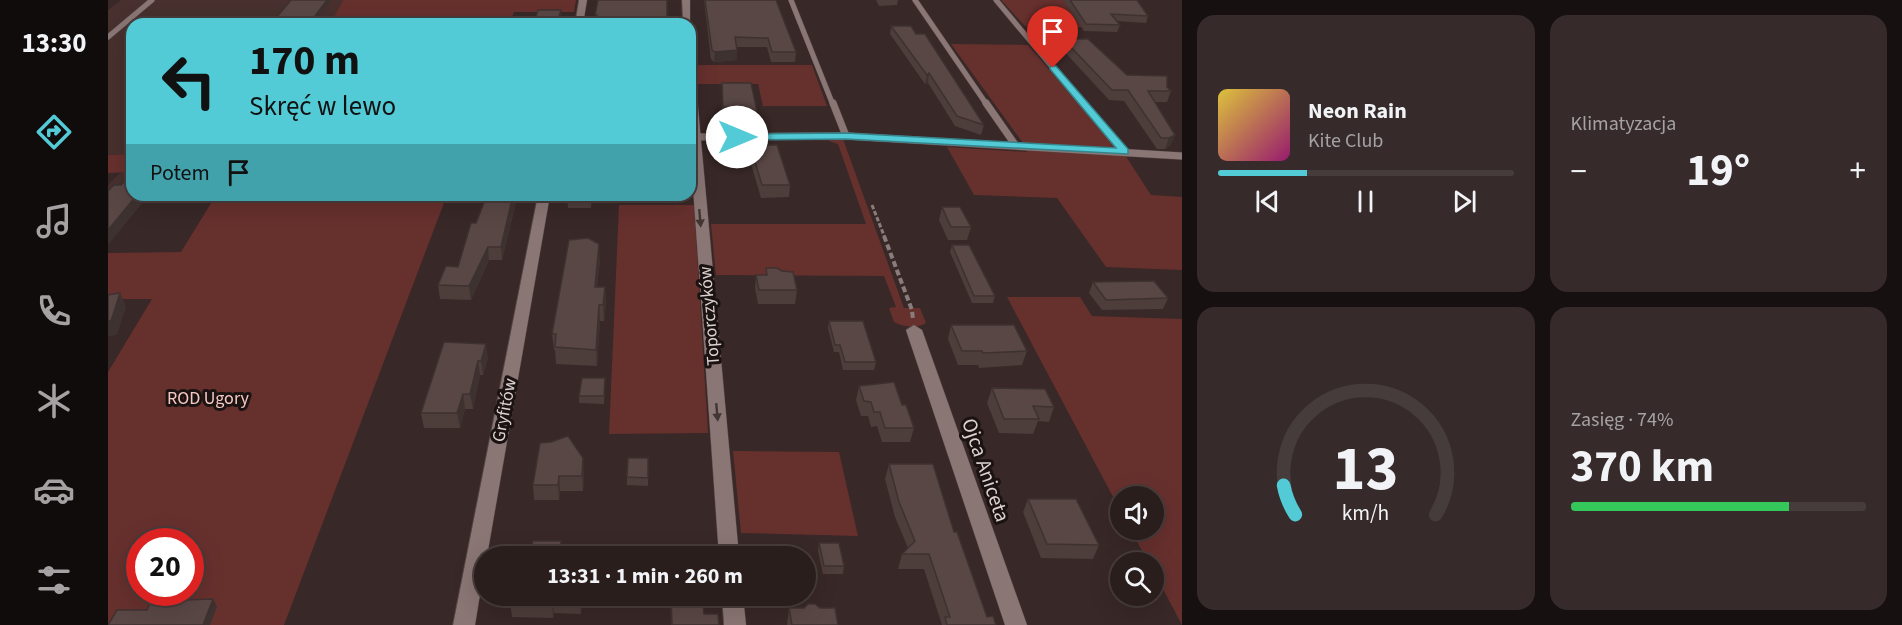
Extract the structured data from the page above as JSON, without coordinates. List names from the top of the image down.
{
  "streets": {
    "street": ["Toporczyków", "Gryfitów", "Ojca Aniceta"]
  },
  "one_way": ["Toporczyków"],
  "parks": ["ROD Ugory"],
  "page": {
    "tabs": "13:30",
    "tile": [
      "Klimatyzacja",
      ["Zasięg · 74%", "370 km"]
    ],
    "turn": ["170 m", "Skręć w lewo"],
    "song": ["Neon Rain", "Kite Club"],
    "then": "Potem",
    "heat": ["−", "19°", "+"],
    "limit": "20",
    "trip": "13:31 · 1 min · 260 m",
    "gauge": ["13", "km/h"]
  }
}
